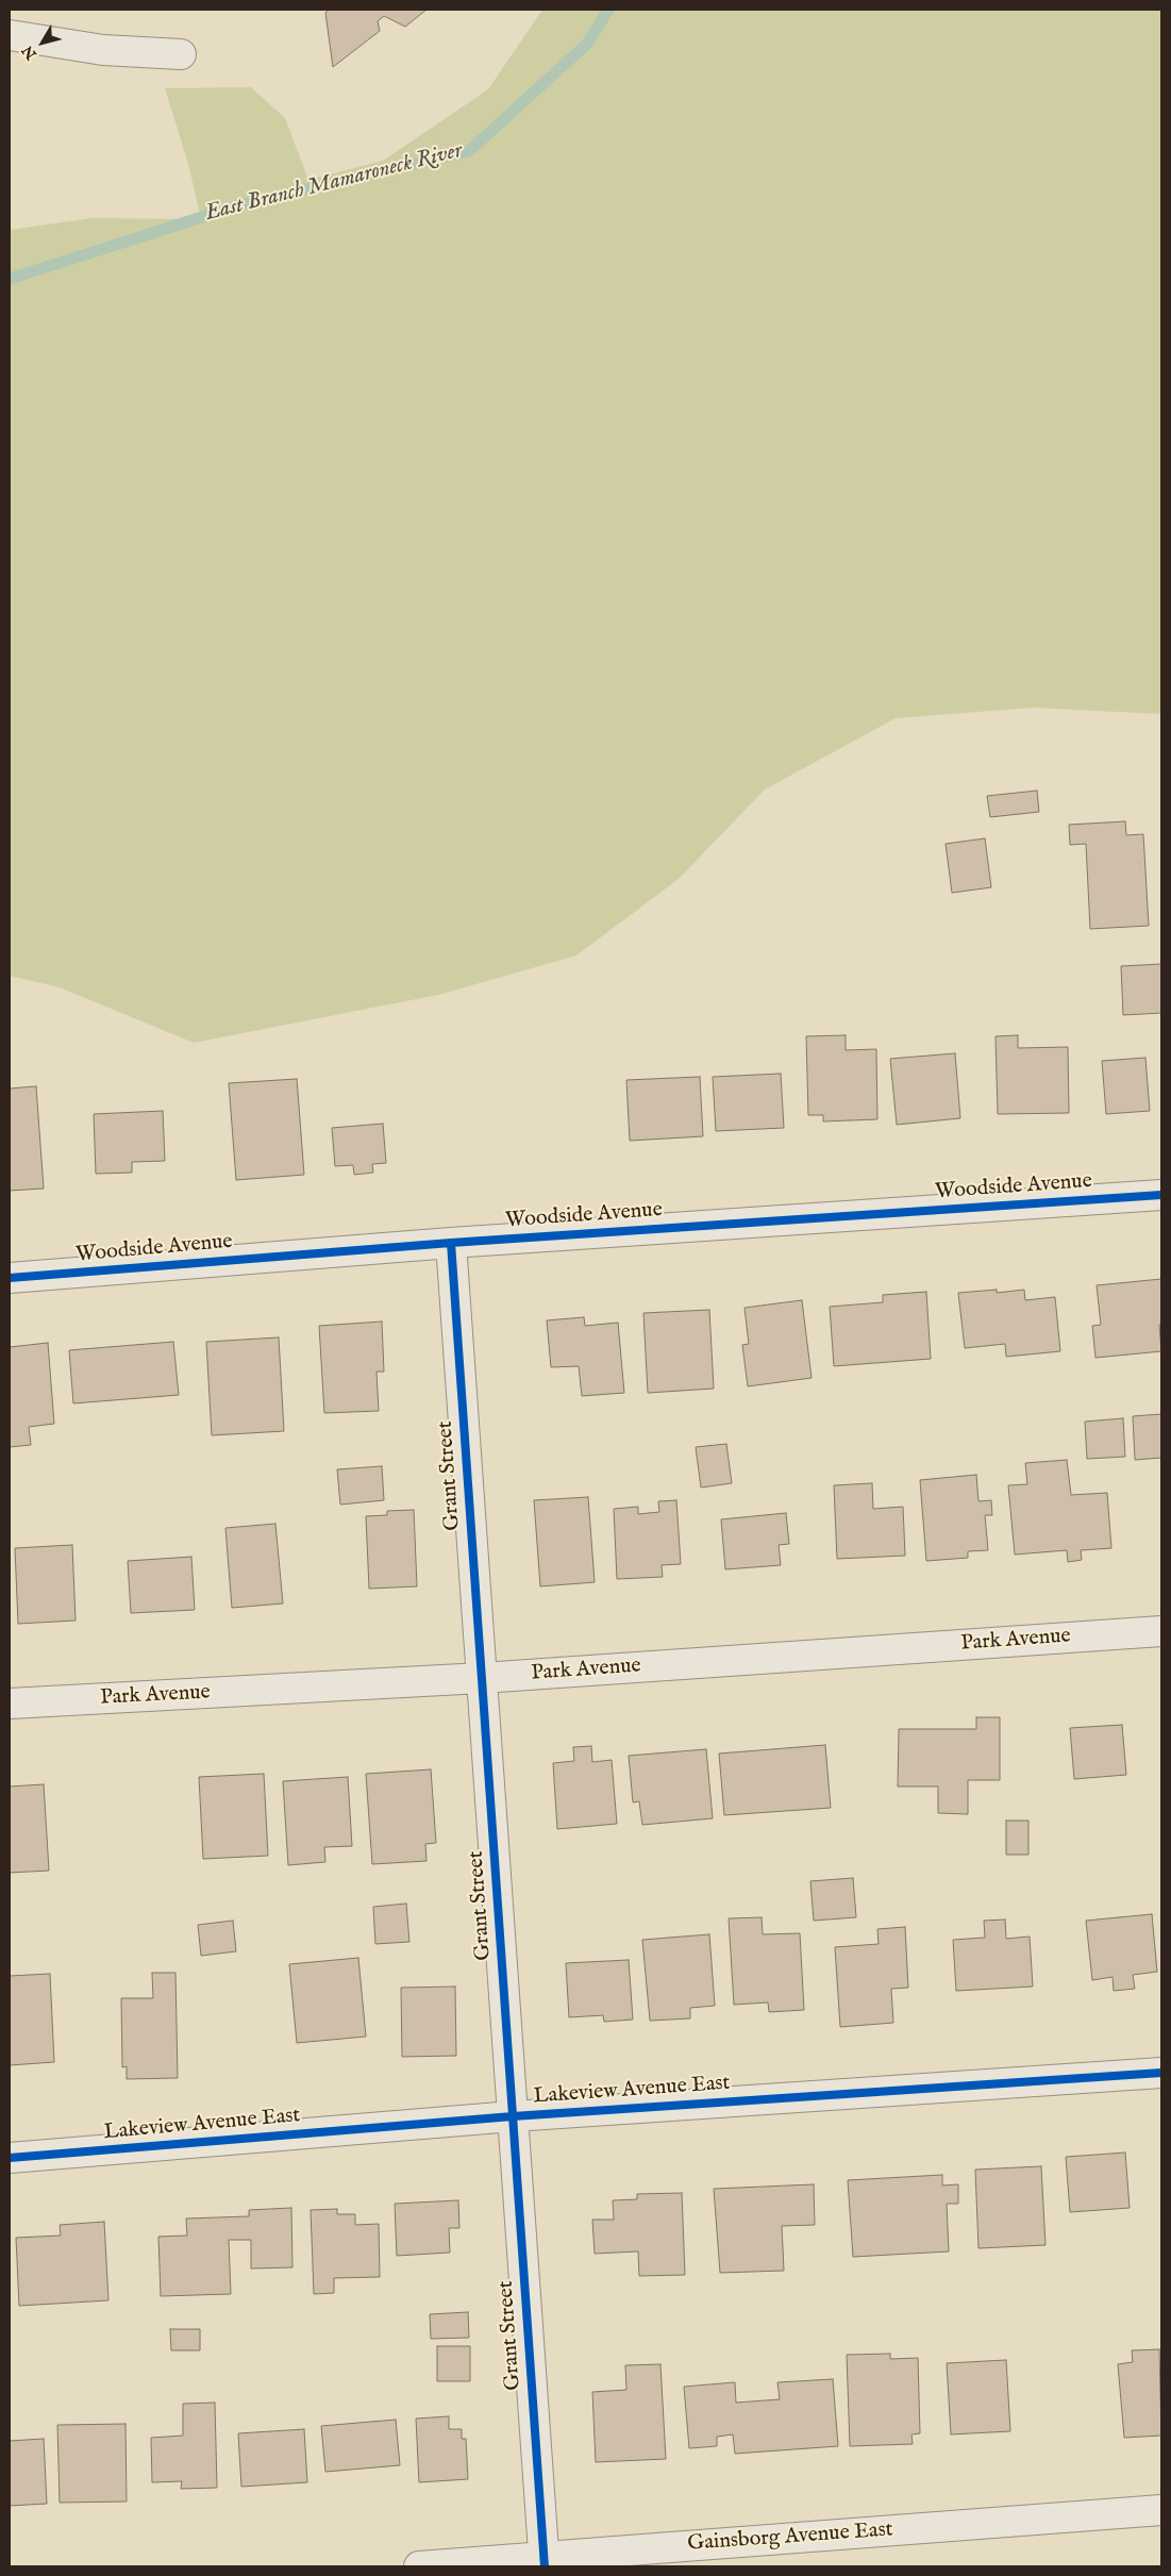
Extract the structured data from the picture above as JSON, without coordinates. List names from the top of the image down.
{
  "streets": {
    "street": [
      "Woodside Avenue",
      "Grant Street",
      "Park Avenue",
      "Lakeview Avenue East",
      "Gainsborg Avenue East"
    ]
  },
  "crossings": [
    ["Woodside Avenue", "Grant Street"],
    ["Grant Street", "Park Avenue"],
    ["Grant Street", "Lakeview Avenue East"],
    ["Grant Street", "Gainsborg Avenue East"]
  ],
  "water": ["East Branch Mamaroneck River"],
  "north": "bottom left"
}
